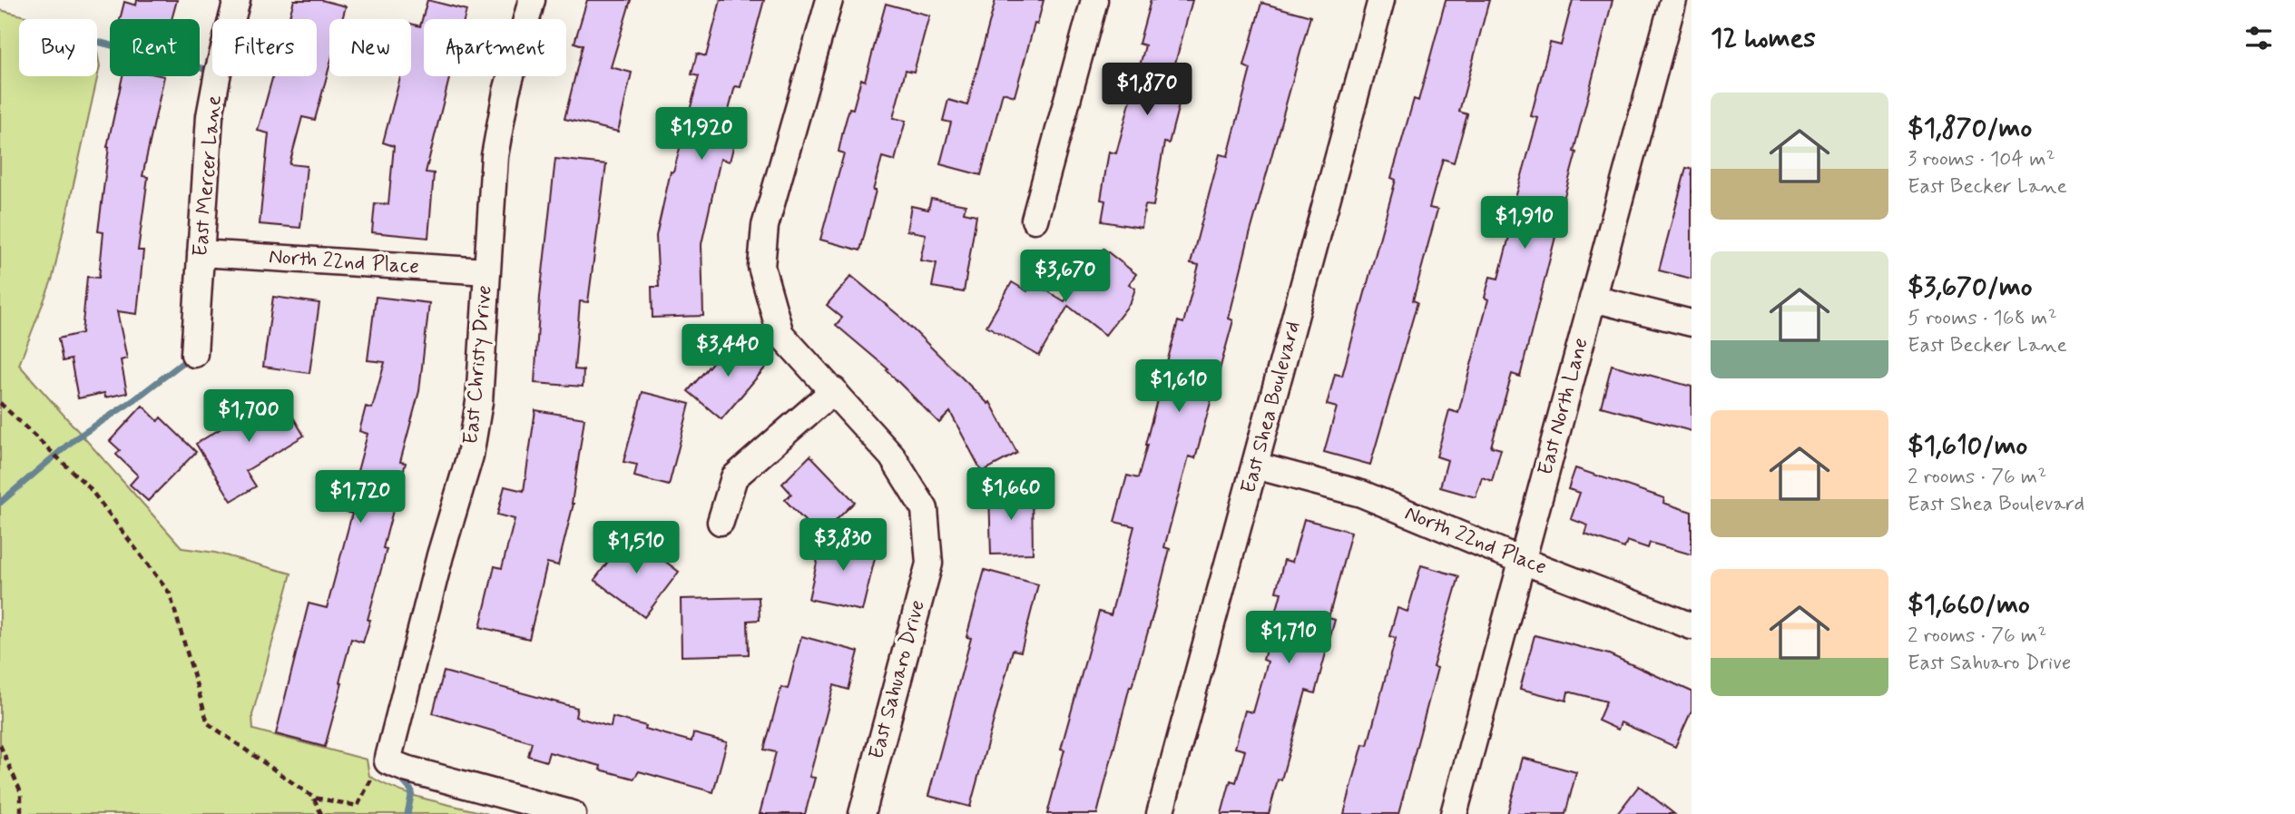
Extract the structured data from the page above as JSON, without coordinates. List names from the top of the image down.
{
  "streets": {
    "street": [
      "East Mercer Lane",
      "North 22nd Place",
      "East Christy Drive",
      "East North Lane",
      "East Shea Boulevard",
      "East Sahuaro Drive"
    ]
  },
  "crossings": [
    ["East Mercer Lane", "North 22nd Place"],
    ["North 22nd Place", "East Christy Drive"],
    ["North 22nd Place", "East North Lane"],
    ["North 22nd Place", "East Shea Boulevard"]
  ],
  "page": {
    "heading": "12 homes",
    "chip": [
      "Buy",
      "Rent",
      "Filters",
      "New",
      "Apartment"
    ],
    "price": [
      "$1,870",
      "$1,920",
      "$1,910",
      "$3,670",
      "$3,440",
      "$1,610",
      "$1,700",
      "$1,660",
      "$1,720",
      "$3,830",
      "$1,510",
      "$1,710"
    ],
    "list": [
      {
        "name": "$1,870/mo",
        "note": "3 rooms · 104 m² · East Becker Lane"
      },
      {
        "name": "$3,670/mo",
        "note": "5 rooms · 168 m² · East Becker Lane"
      },
      {
        "name": "$1,610/mo",
        "note": "2 rooms · 76 m² · East Shea Boulevard"
      },
      {
        "name": "$1,660/mo",
        "note": "2 rooms · 76 m² · East Sahuaro Drive"
      }
    ]
  }
}
